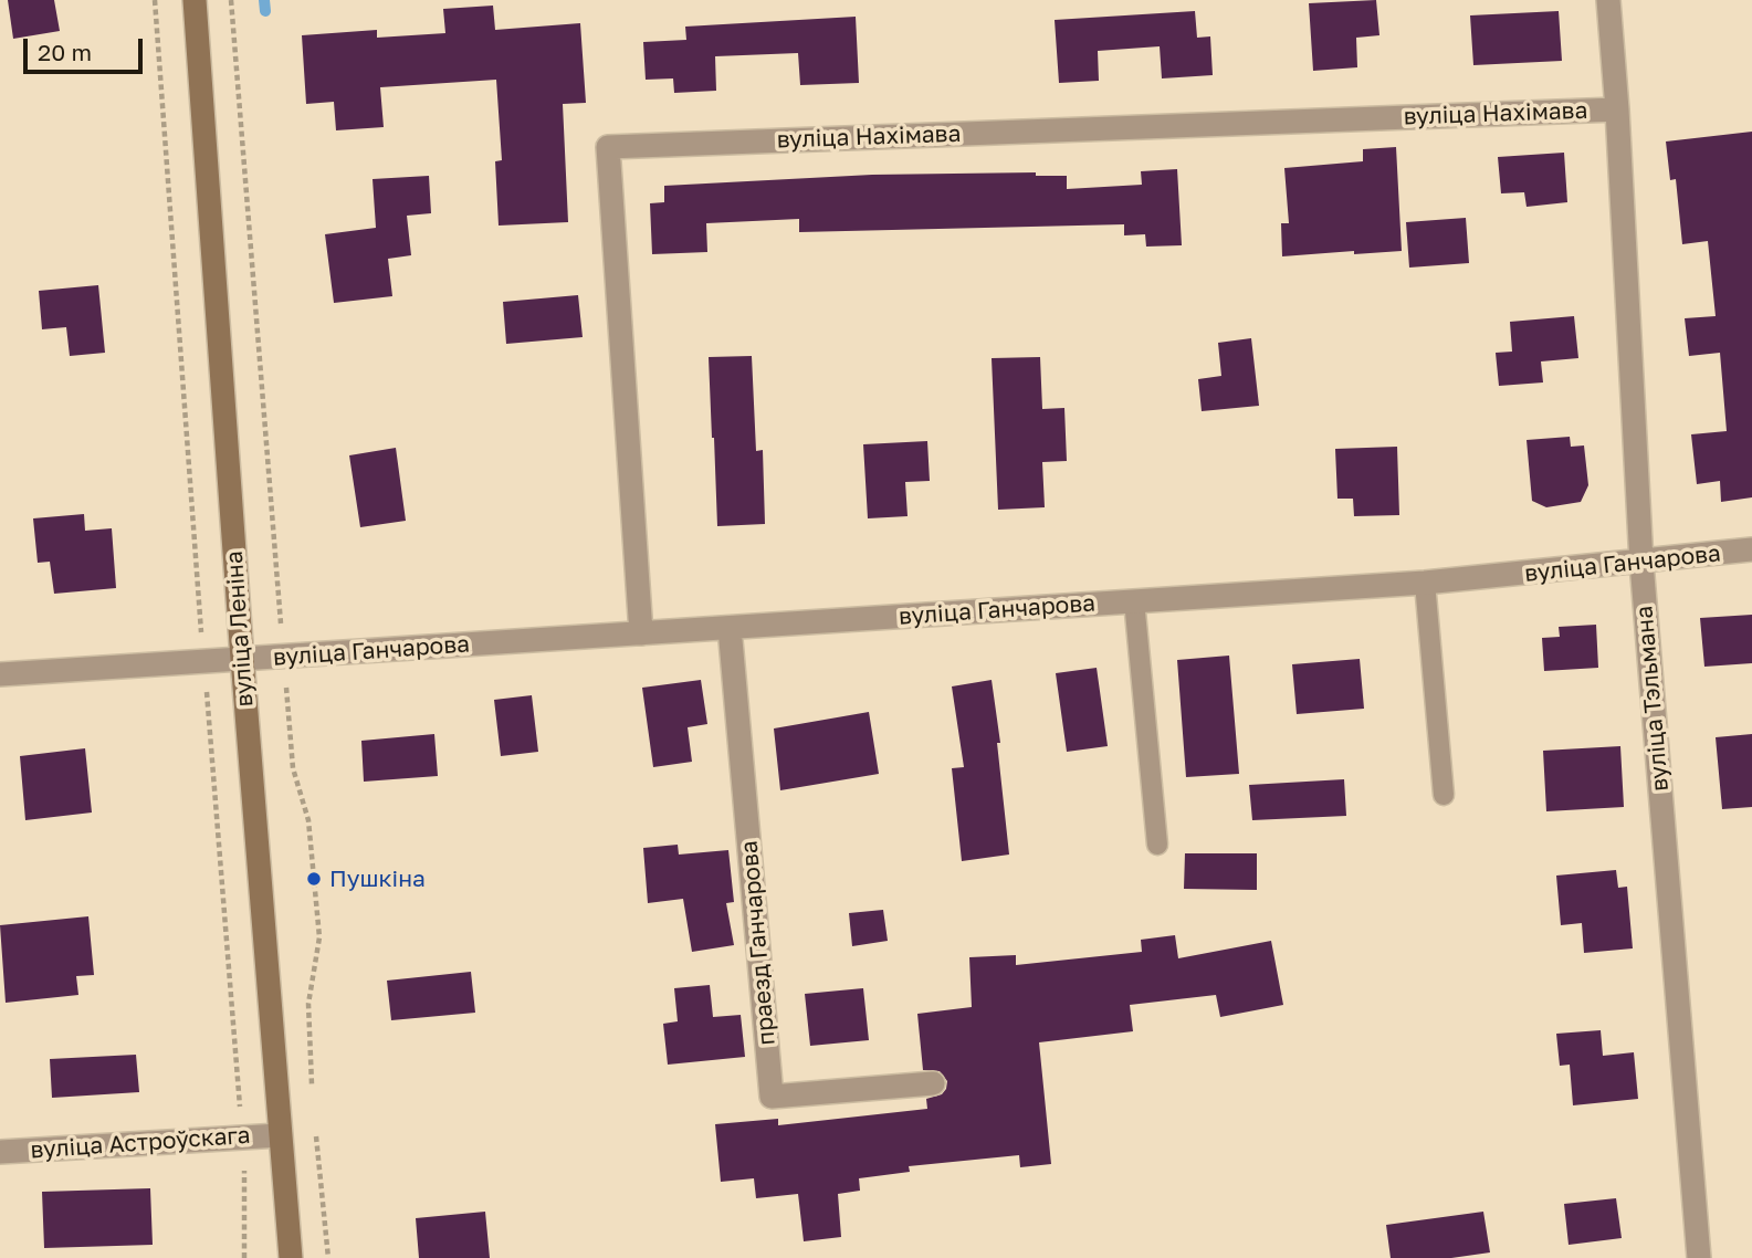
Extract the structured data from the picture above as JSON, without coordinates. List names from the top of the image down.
{
  "streets": {
    "main road": ["вуліца Леніна"],
    "street": [
      "вуліца Нахімава",
      "вуліца Ганчарова",
      "вуліца Тэльмана",
      "праезд Ганчарова",
      "вуліца Астроўскага"
    ]
  },
  "crossings": [
    ["вуліца Нахімава", "вуліца Ганчарова"],
    ["вуліца Нахімава", "вуліца Тэльмана"],
    ["вуліца Ганчарова", "вуліца Леніна"],
    ["вуліца Ганчарова", "вуліца Тэльмана"],
    ["вуліца Ганчарова", "праезд Ганчарова"],
    ["вуліца Леніна", "вуліца Астроўскага"]
  ],
  "places": ["Пушкіна"],
  "scale_bar": "20 m"
}
